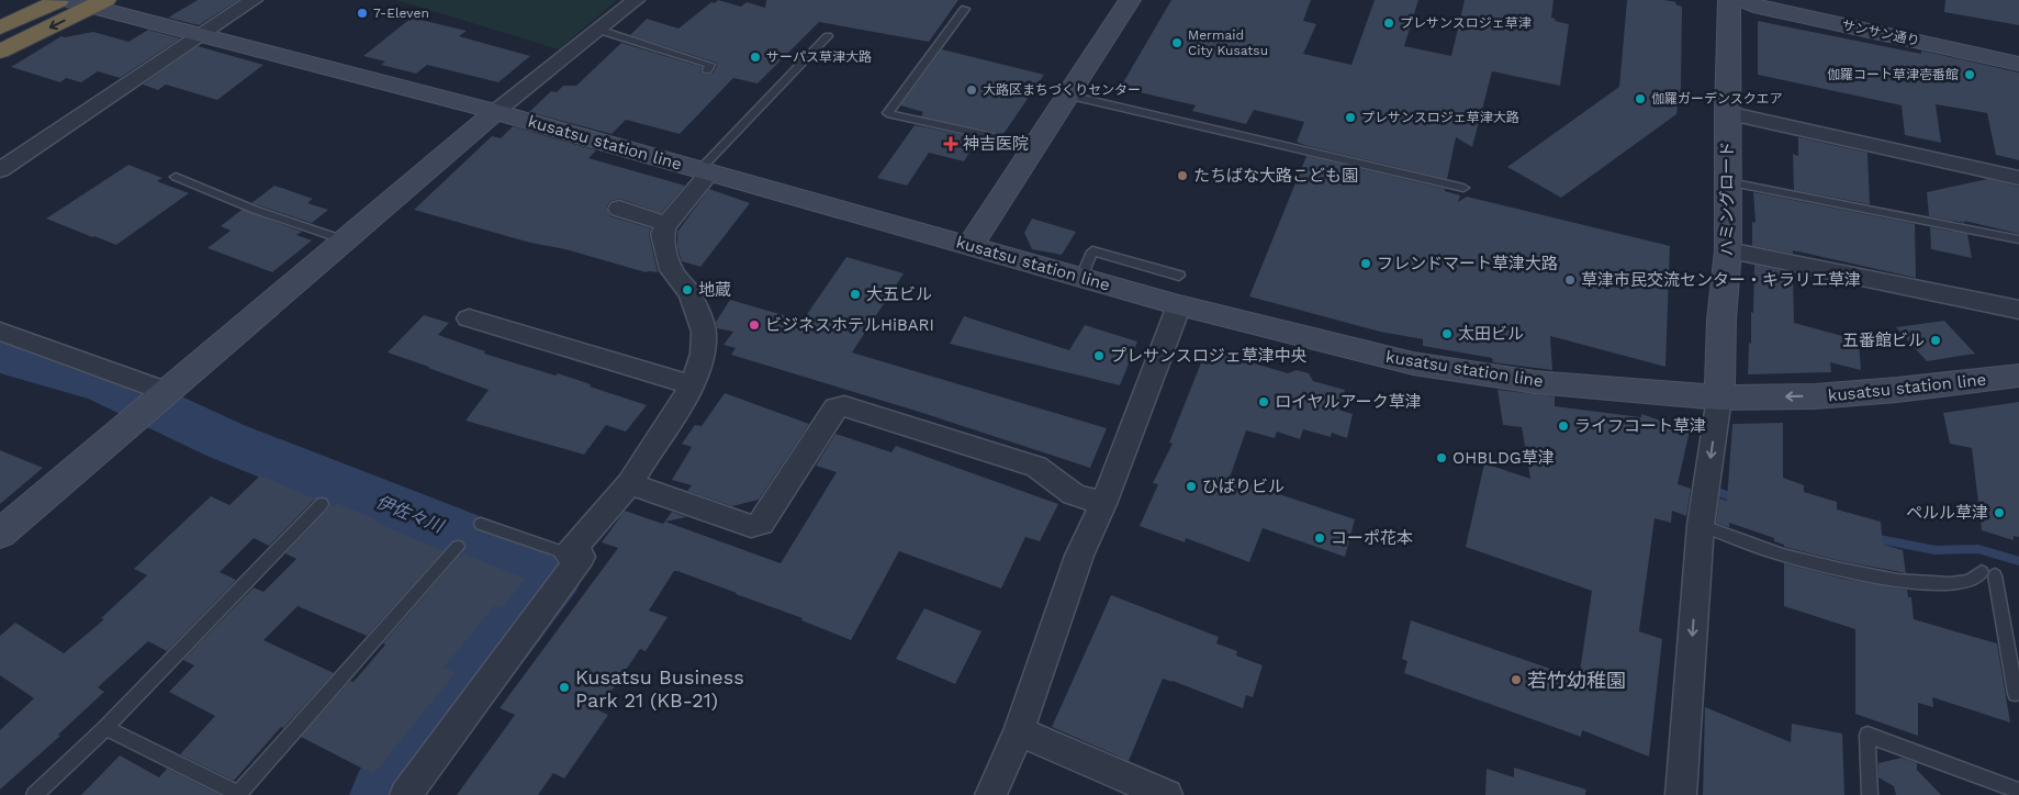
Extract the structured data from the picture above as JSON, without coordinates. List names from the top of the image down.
{
  "streets": {
    "street": ["サンサン通り", "kusatsu station line", "ハミングロード"]
  },
  "crossings": [
    ["kusatsu station line", "ハミングロード"]
  ],
  "water": ["伊佐々川"],
  "places": {
    "other": [
      "7-Eleven",
      "プレサンスロジェ草津",
      "Mermaid City Kusatsu",
      "サーパス草津大路",
      "伽羅コート草津壱番館",
      "大路区まちづくりセンター",
      "伽羅ガーデンスクエア",
      "プレサンスロジェ草津大路",
      "たちばな大路こども園",
      "フレンドマート草津大路",
      "草津市民交流センター・キラリエ草津",
      "地蔵",
      "大五ビル",
      "ビジネスホテルHiBARI",
      "太田ビル",
      "五番館ビル",
      "プレサンスロジェ草津中央",
      "ロイヤルアーク草津",
      "ライフコート草津",
      "OHBLDG草津",
      "ひばりビル",
      "ペルル草津",
      "コーポ花本",
      "若竹幼稚園",
      "Kusatsu Business Park 21 (KB-21)"
    ],
    "health": ["神吉医院"]
  }
}
